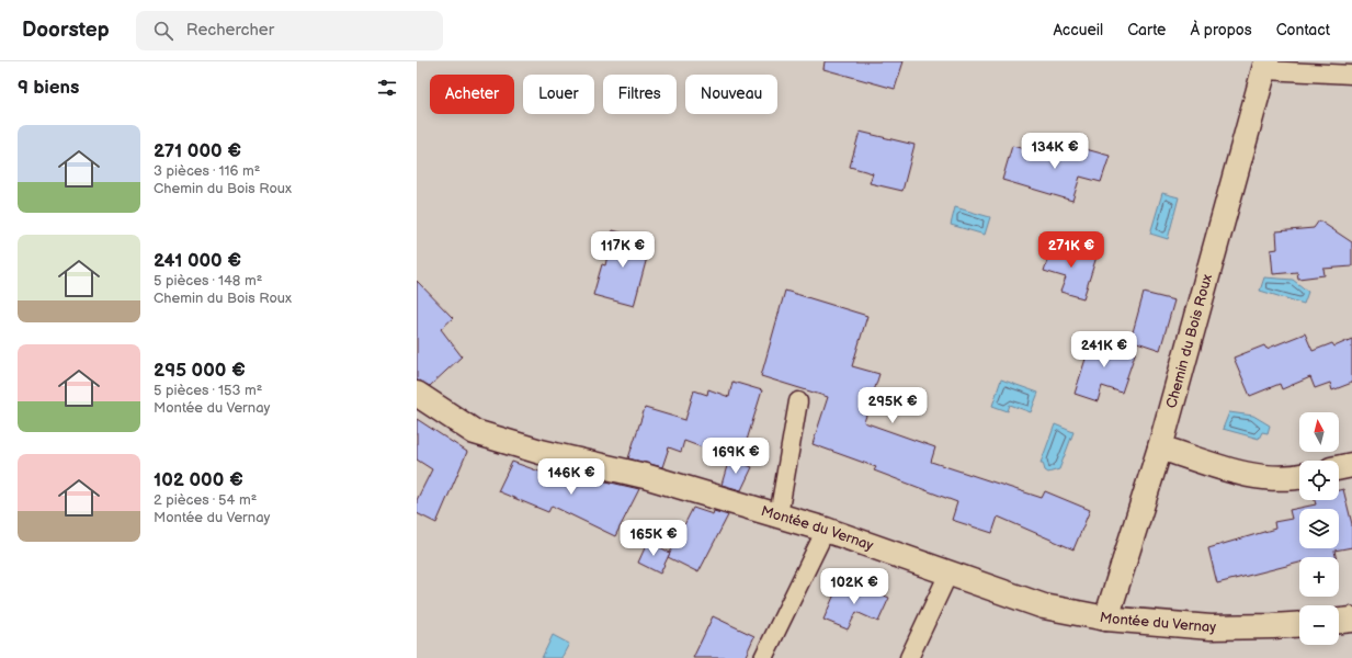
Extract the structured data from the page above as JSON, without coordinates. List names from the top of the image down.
{
  "streets": {
    "street": ["Chemin du Bois Roux", "Montée du Vernay"]
  },
  "crossings": [
    ["Chemin du Bois Roux", "Montée du Vernay"]
  ],
  "north": "top",
  "page": {
    "header": "Doorstep",
    "search": "Rechercher",
    "nav": [
      "Accueil",
      "Carte",
      "À propos",
      "Contact"
    ],
    "heading": "9 biens",
    "chip": [
      "Acheter",
      "Louer",
      "Filtres",
      "Nouveau"
    ],
    "list": [
      {
        "name": "271 000 €",
        "note": "3 pièces · 116 m² · Chemin du Bois Roux"
      },
      {
        "name": "241 000 €",
        "note": "5 pièces · 148 m² · Chemin du Bois Roux"
      },
      {
        "name": "295 000 €",
        "note": "5 pièces · 153 m² · Montée du Vernay"
      },
      {
        "name": "102 000 €",
        "note": "2 pièces · 54 m² · Montée du Vernay"
      }
    ],
    "price": [
      "134K €",
      "117K €",
      "271K €",
      "241K €",
      "295K €",
      "169K €",
      "146K €",
      "165K €",
      "102K €"
    ],
    "map_buttons": ["+", "−"]
  }
}
